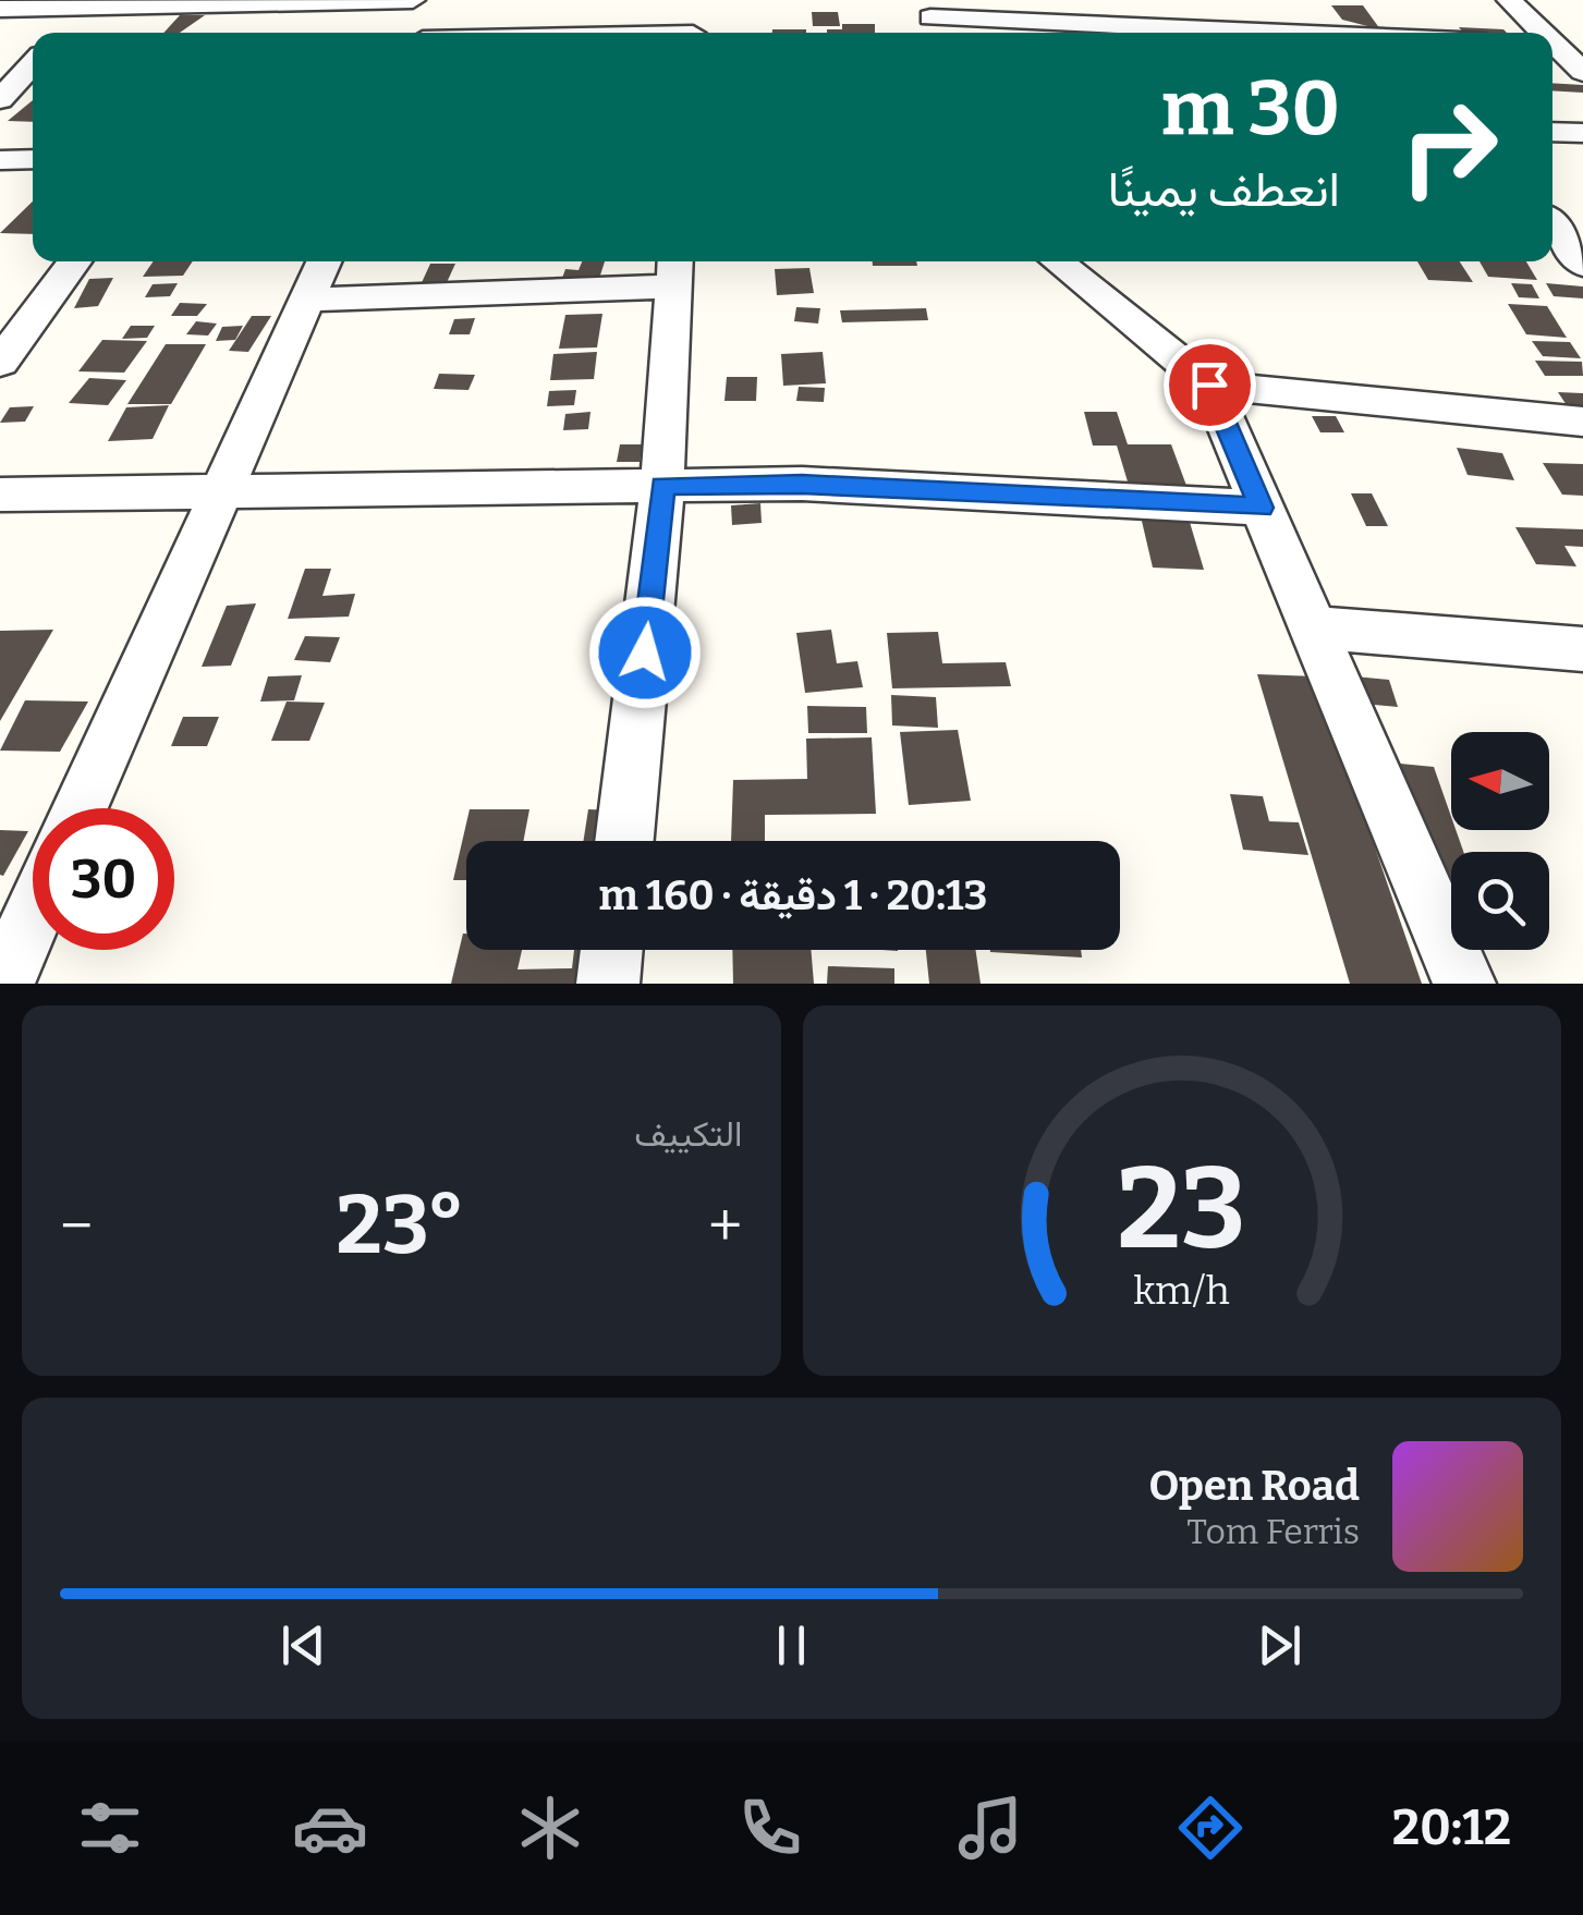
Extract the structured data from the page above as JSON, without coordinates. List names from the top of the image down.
{
  "north": "left",
  "page": {
    "turn": ["30 m", "انعطف يمينًا"],
    "limit": "30",
    "trip": "20:13 · 1 دقيقة · 160 m",
    "tile": "التكييف",
    "heat": ["−", "23°", "+"],
    "song": ["Open Road", "Tom Ferris"],
    "tabs": "20:12",
    "gauge": ["23", "km/h"]
  }
}
